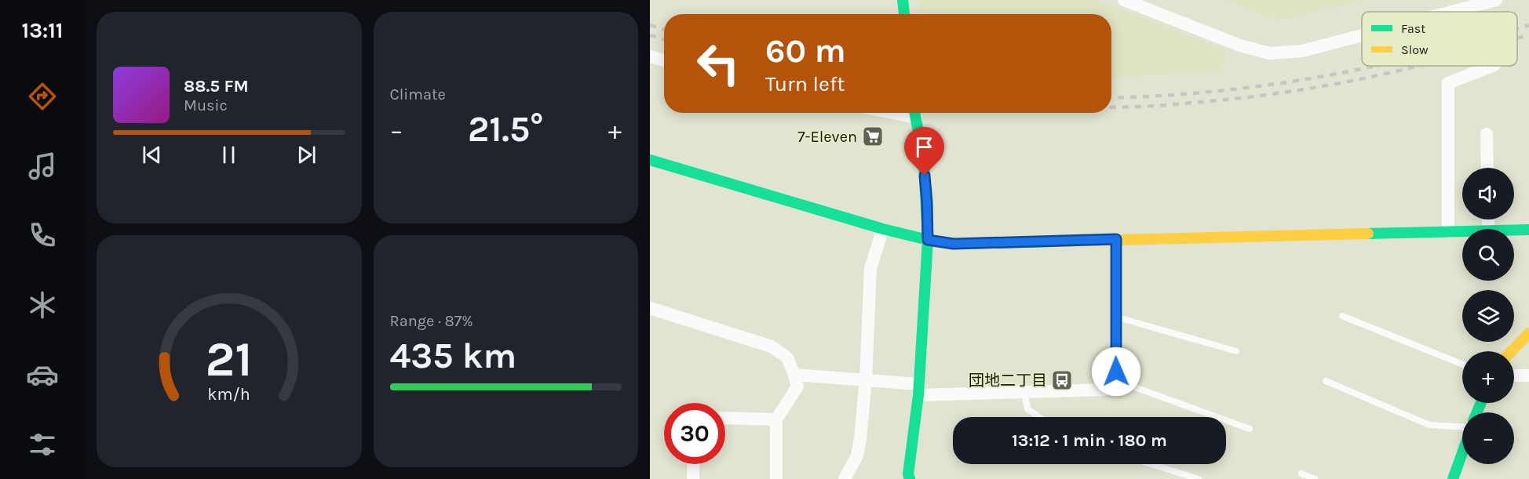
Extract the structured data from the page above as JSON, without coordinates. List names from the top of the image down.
{
  "places": {
    "supermarket": ["7-Eleven"],
    "bus stop": ["団地二丁目"]
  },
  "legend": ["Fast", "Slow"],
  "page": {
    "tabs": "13:11",
    "tile": [
      "Climate",
      ["Range · 87%", "435 km"]
    ],
    "turn": ["60 m", "Turn left"],
    "song": ["88.5 FM", "Music"],
    "heat": ["−", "21.5°", "+"],
    "map_buttons": ["+", "−"],
    "limit": "30",
    "trip": "13:12 · 1 min · 180 m",
    "gauge": ["21", "km/h"]
  }
}
